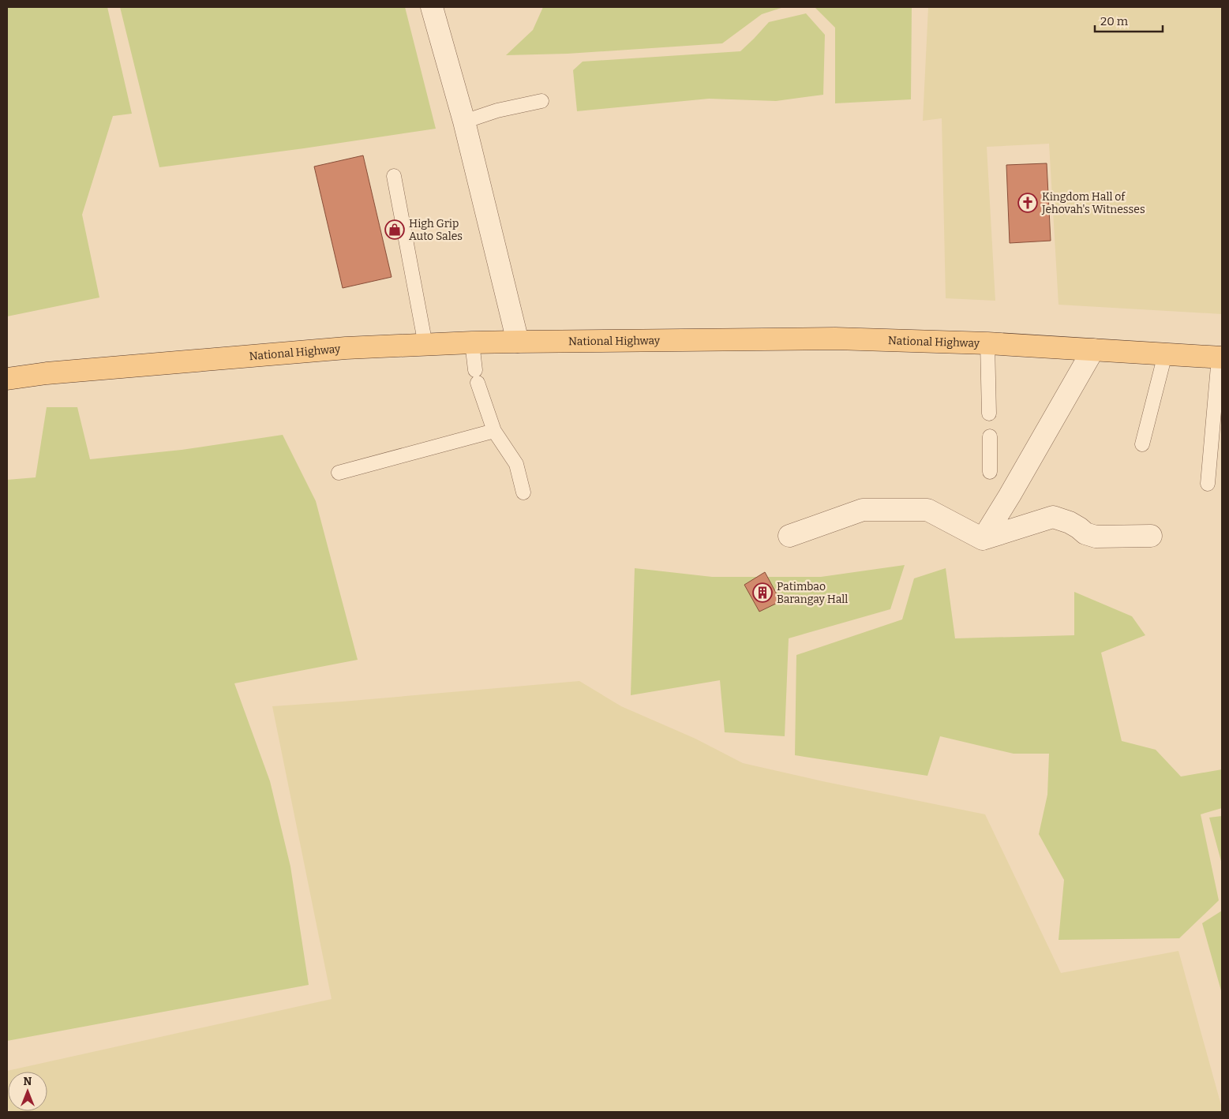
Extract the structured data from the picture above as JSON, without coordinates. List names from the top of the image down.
{
  "streets": {
    "main road": ["National Highway"]
  },
  "places": {
    "church": ["Kingdom Hall of Jehovah's Witnesses"],
    "shop": ["High Grip Auto Sales"],
    "building": ["Patimbao Barangay Hall"]
  },
  "scale_bar": "20 m",
  "north": "top"
}
